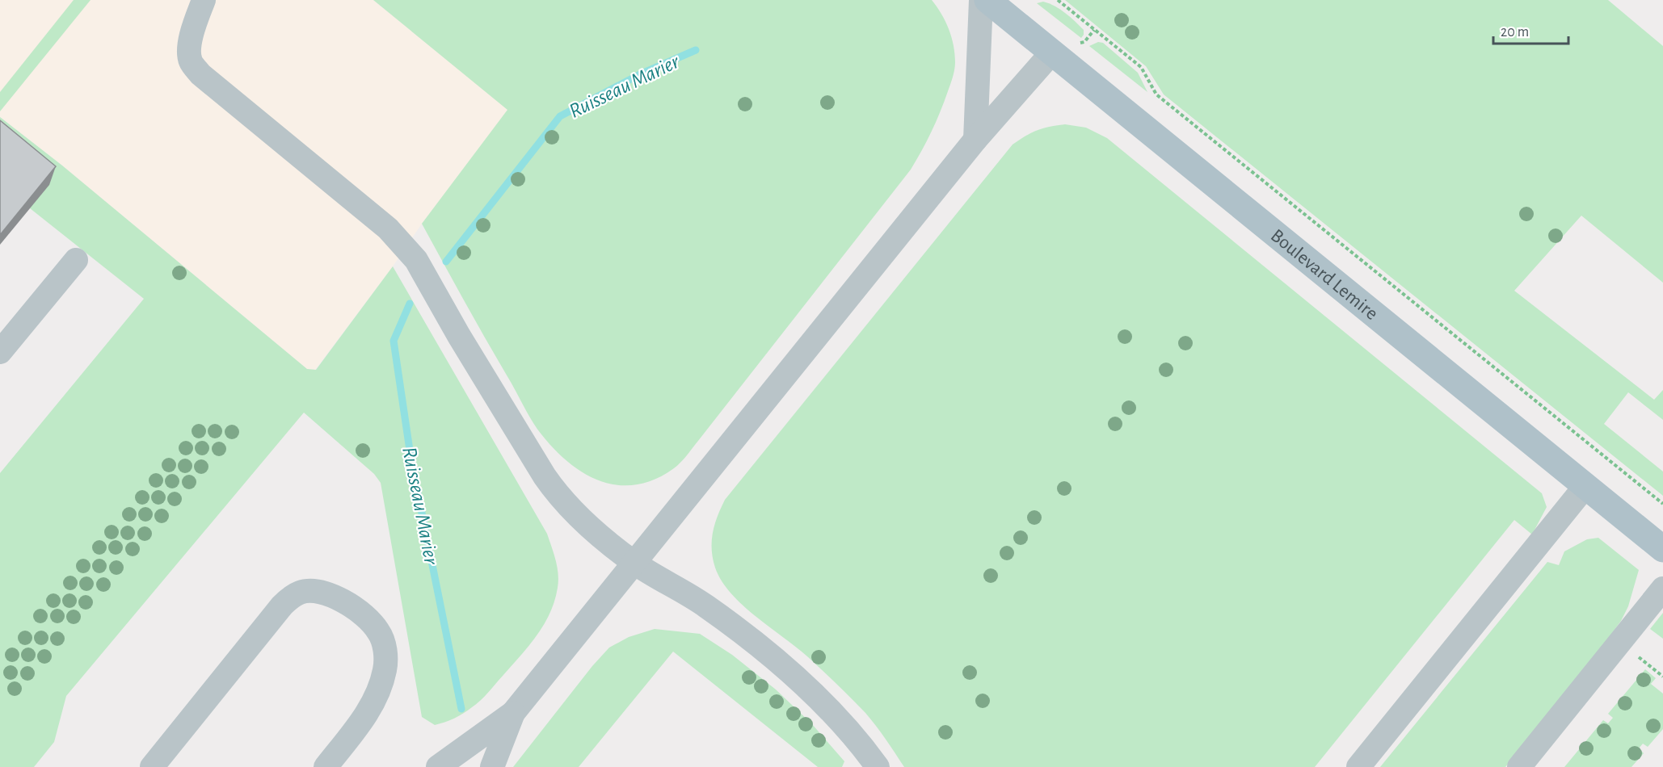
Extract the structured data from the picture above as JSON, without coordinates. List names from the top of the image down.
{
  "streets": {
    "main road": ["Boulevard Lemire"]
  },
  "water": ["Ruisseau Marier"],
  "scale_bar": "20 m"
}
